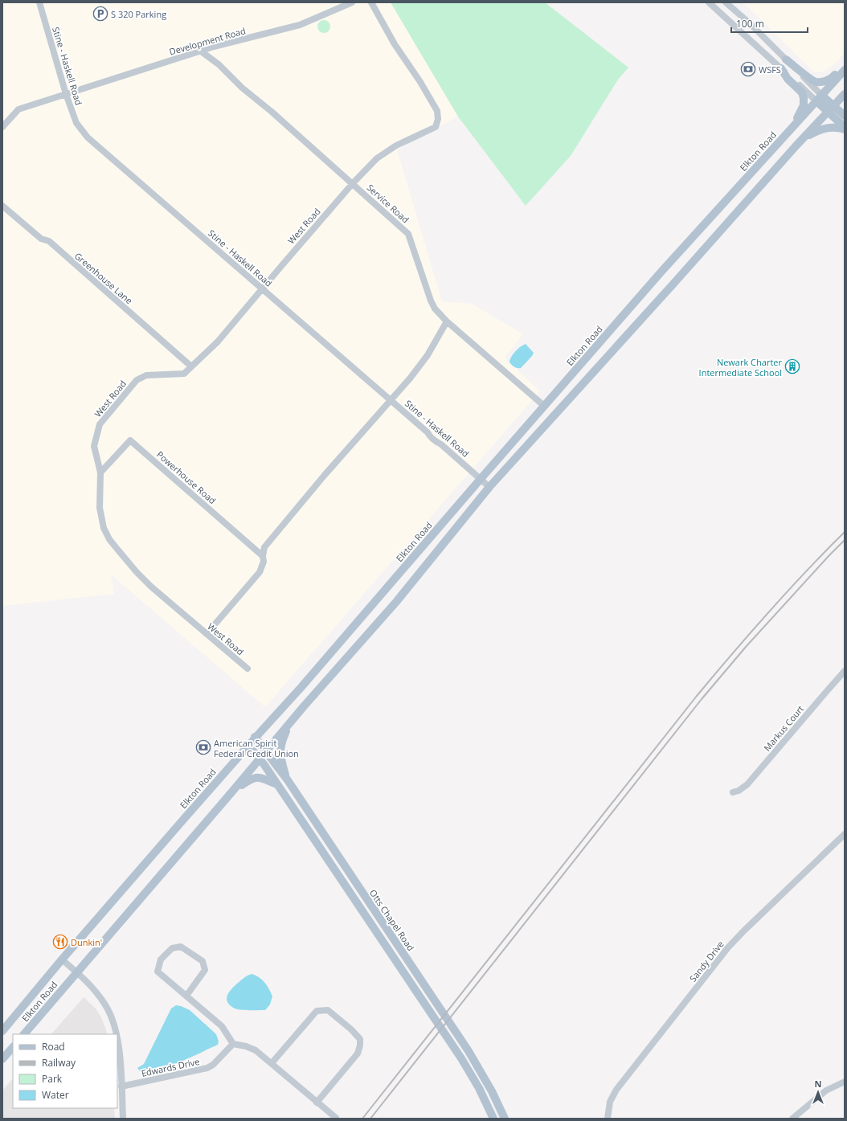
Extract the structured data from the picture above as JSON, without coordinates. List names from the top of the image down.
{
  "streets": {
    "main road": ["Elkton Road", "Otts Chapel Road"],
    "street": [
      "Development Road",
      "Stine - Haskell Road",
      "Service Road",
      "West Road",
      "Greenhouse Lane",
      "Powerhouse Road",
      "Markus Court",
      "Sandy Drive",
      "Edwards Drive"
    ]
  },
  "crossings": [
    ["Development Road", "Stine - Haskell Road"],
    ["Development Road", "Service Road"],
    ["Stine - Haskell Road", "Elkton Road"],
    ["Stine - Haskell Road", "West Road"],
    ["Elkton Road", "Service Road"],
    ["Elkton Road", "Otts Chapel Road"],
    ["Service Road", "West Road"],
    ["West Road", "Greenhouse Lane"],
    ["West Road", "Powerhouse Road"]
  ],
  "places": {
    "parking": ["S 320 Parking"],
    "bank": ["WSFS", "American Spirit Federal Credit Union"],
    "building": ["Newark Charter Intermediate School"],
    "restaurant": ["Dunkin'"]
  },
  "legend": [
    "Road",
    "Railway",
    "Park",
    "Water"
  ],
  "scale_bar": "100 m",
  "north": "top"
}
